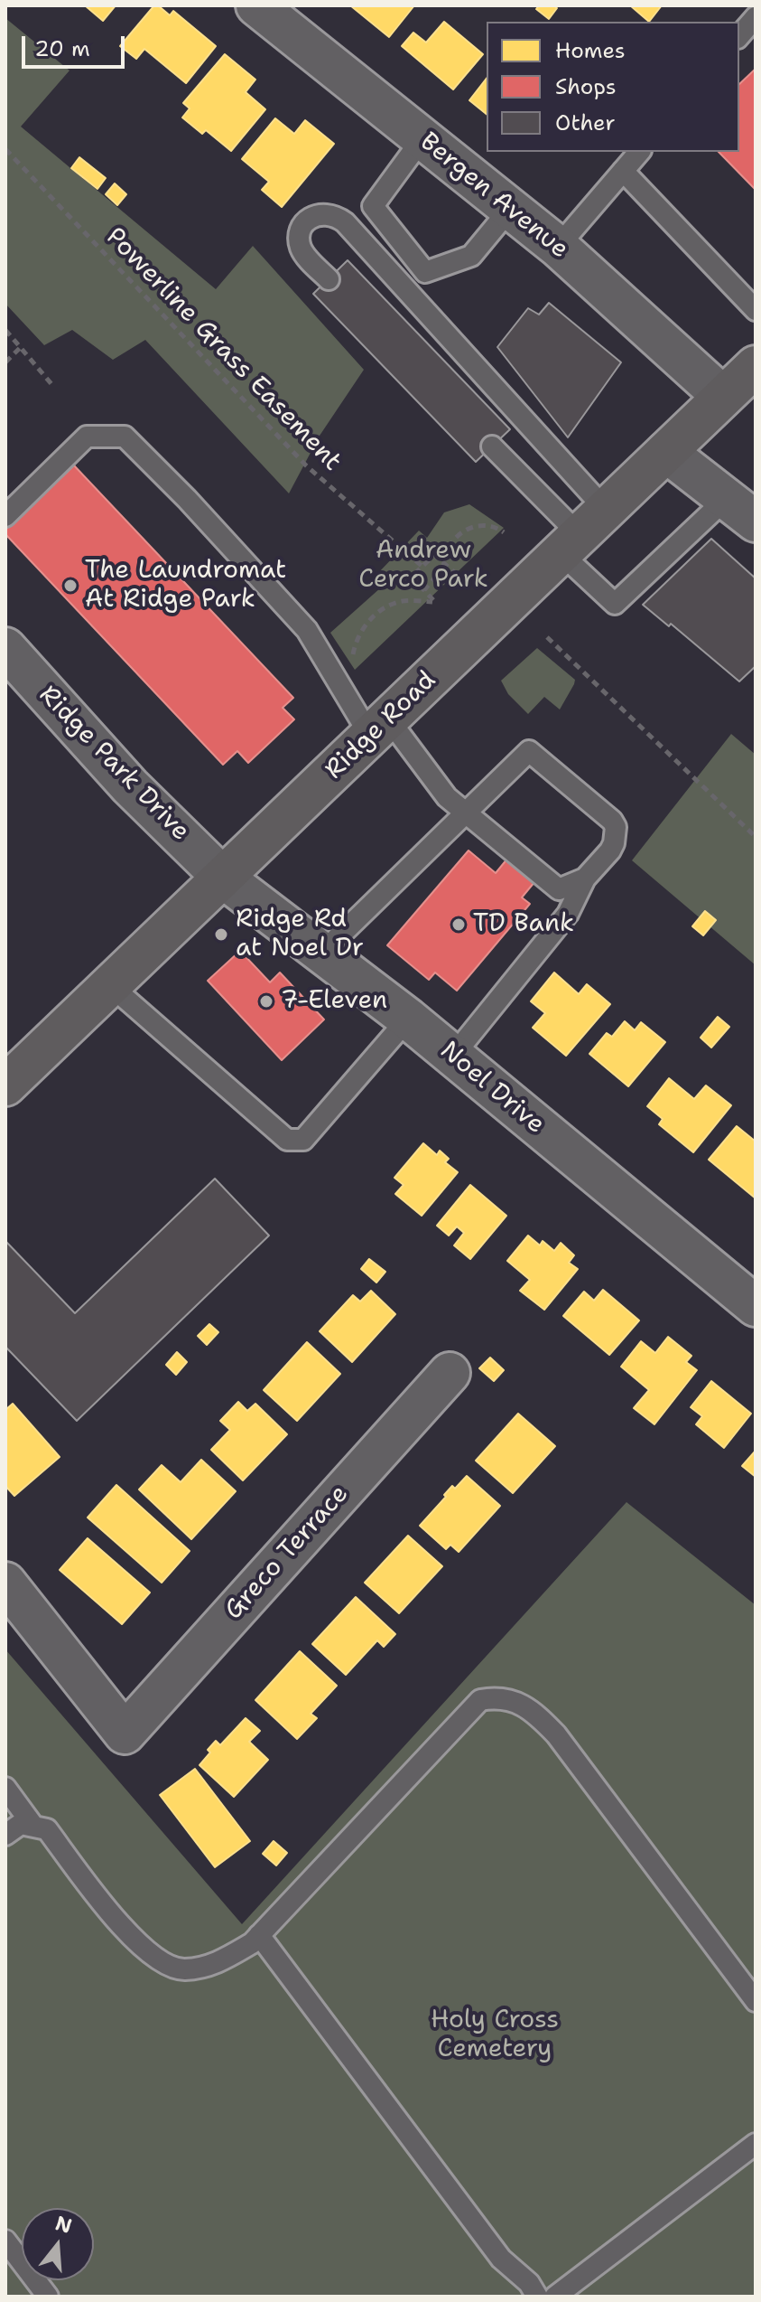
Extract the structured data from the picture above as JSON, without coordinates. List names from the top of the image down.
{
  "streets": {
    "main road": ["Ridge Road"],
    "street": [
      "Bergen Avenue",
      "Ridge Park Drive",
      "Noel Drive",
      "Greco Terrace"
    ],
    "path": ["Powerline Grass Easement"]
  },
  "crossings": [
    ["Bergen Avenue", "Ridge Road"],
    ["Ridge Road", "Ridge Park Drive"],
    ["Ridge Road", "Noel Drive"],
    ["Ridge Park Drive", "Noel Drive"]
  ],
  "parks": ["Andrew Cerco Park", "Holy Cross Cemetery"],
  "places": [
    "The Laundromat At Ridge Park",
    "TD Bank",
    "Ridge Rd at Noel Dr",
    "7-Eleven"
  ],
  "legend": ["Homes", "Shops", "Other"],
  "scale_bar": "20 m",
  "north": "top"
}
